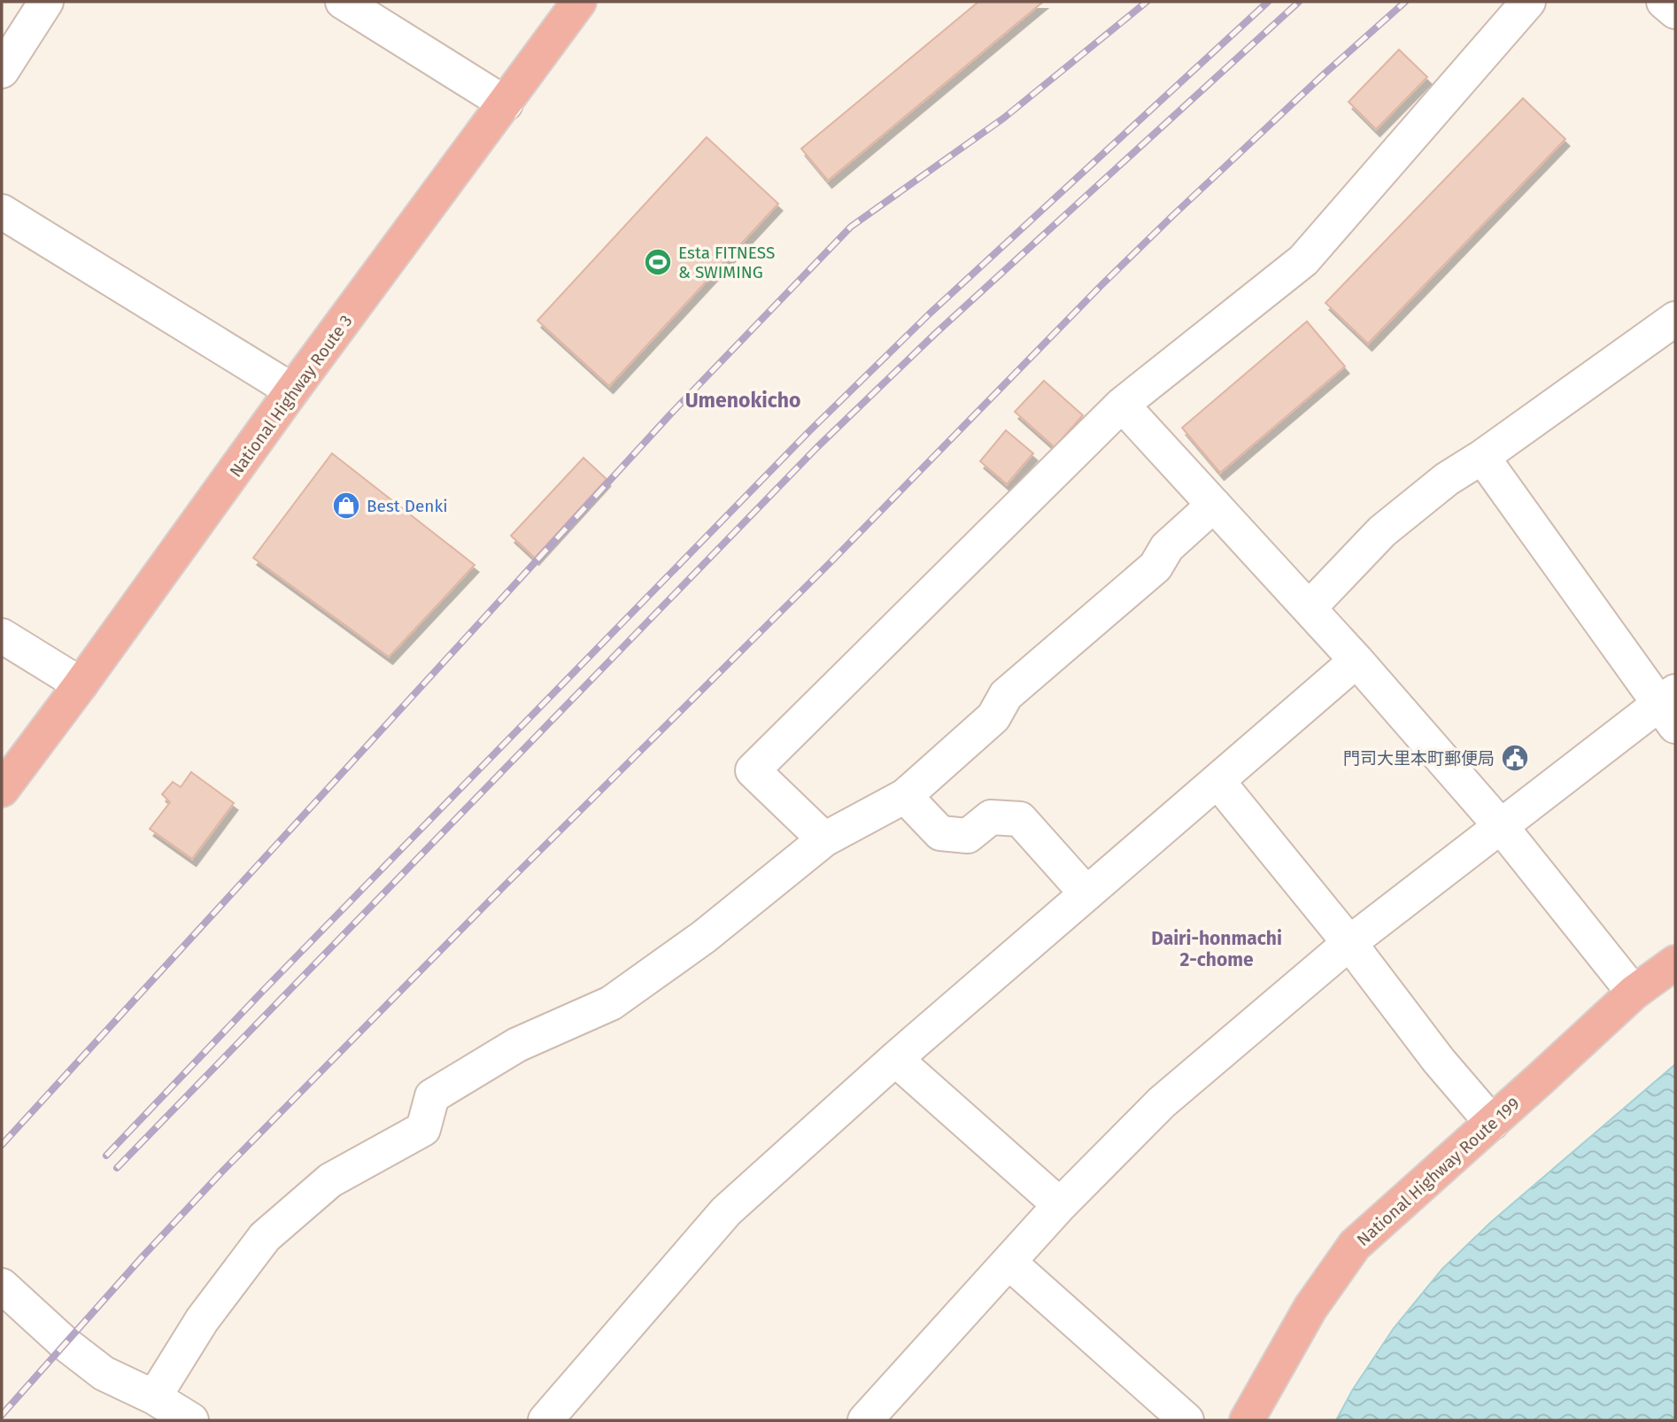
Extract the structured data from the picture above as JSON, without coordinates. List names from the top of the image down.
{
  "streets": {
    "highway": ["National Highway Route 3", "National Highway Route 199"]
  },
  "districts": ["Umenokicho", "Dairi-honmachi 2-chome"],
  "places": {
    "sports": ["Esta FITNESS & SWIMING"],
    "shop": ["Best Denki"],
    "public building": ["門司大里本町郵便局"]
  }
}
